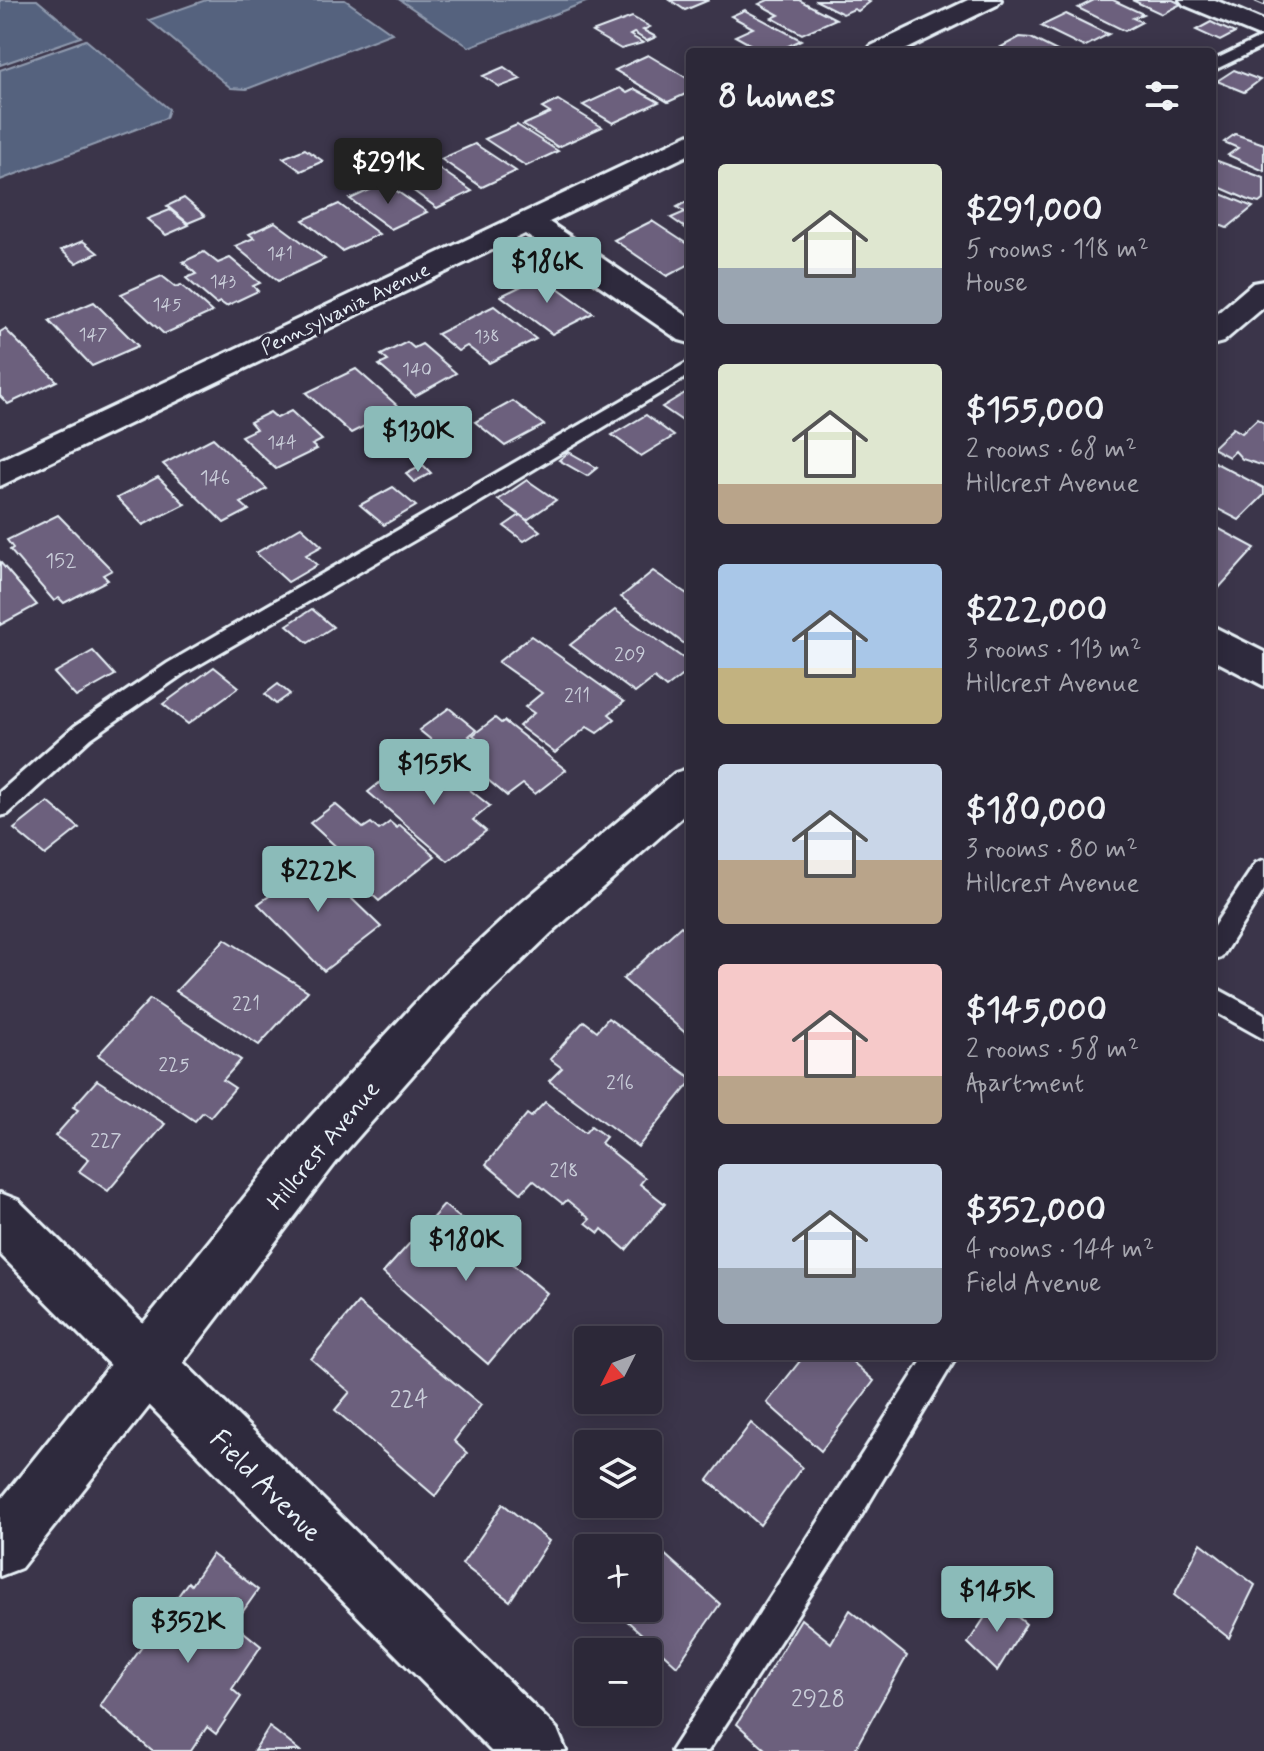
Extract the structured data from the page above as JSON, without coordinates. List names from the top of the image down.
{
  "streets": {
    "street": ["Pennsylvania Avenue", "Hillcrest Avenue", "Field Avenue"]
  },
  "crossings": [
    ["Hillcrest Avenue", "Field Avenue"]
  ],
  "house_numbers": [
    "141",
    "143",
    "145",
    "147",
    "138",
    "140",
    "144",
    "146",
    "152",
    "209",
    "211",
    "221",
    "225",
    "216",
    "227",
    "218",
    "224",
    "2928"
  ],
  "north": "bottom left",
  "page": {
    "heading": "8 homes",
    "price": [
      "$291K",
      "$186K",
      "$130K",
      "$155K",
      "$222K",
      "$180K",
      "$145K",
      "$352K"
    ],
    "list": [
      {
        "name": "$291,000",
        "note": "5 rooms · 118 m² · House"
      },
      {
        "name": "$155,000",
        "note": "2 rooms · 68 m² · Hillcrest Avenue"
      },
      {
        "name": "$222,000",
        "note": "3 rooms · 113 m² · Hillcrest Avenue"
      },
      {
        "name": "$180,000",
        "note": "3 rooms · 80 m² · Hillcrest Avenue"
      },
      {
        "name": "$145,000",
        "note": "2 rooms · 58 m² · Apartment"
      },
      {
        "name": "$352,000",
        "note": "4 rooms · 144 m² · Field Avenue"
      }
    ],
    "map_buttons": ["+", "−"]
  }
}
